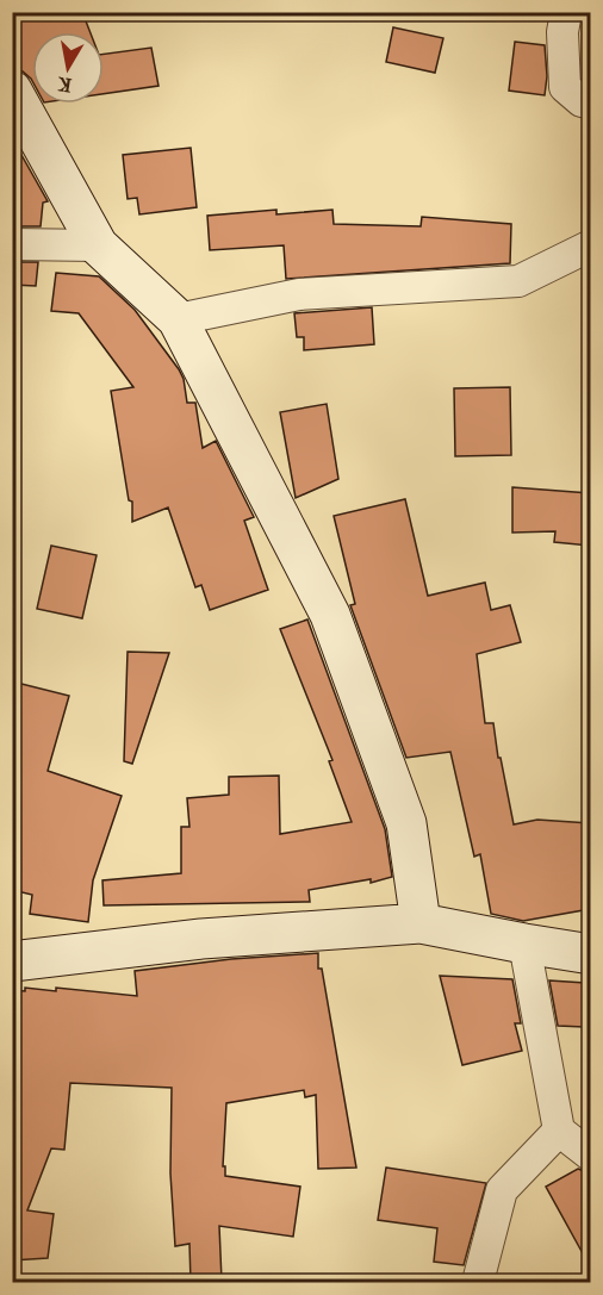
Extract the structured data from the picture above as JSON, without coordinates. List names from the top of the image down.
{
  "north": "bottom"
}
